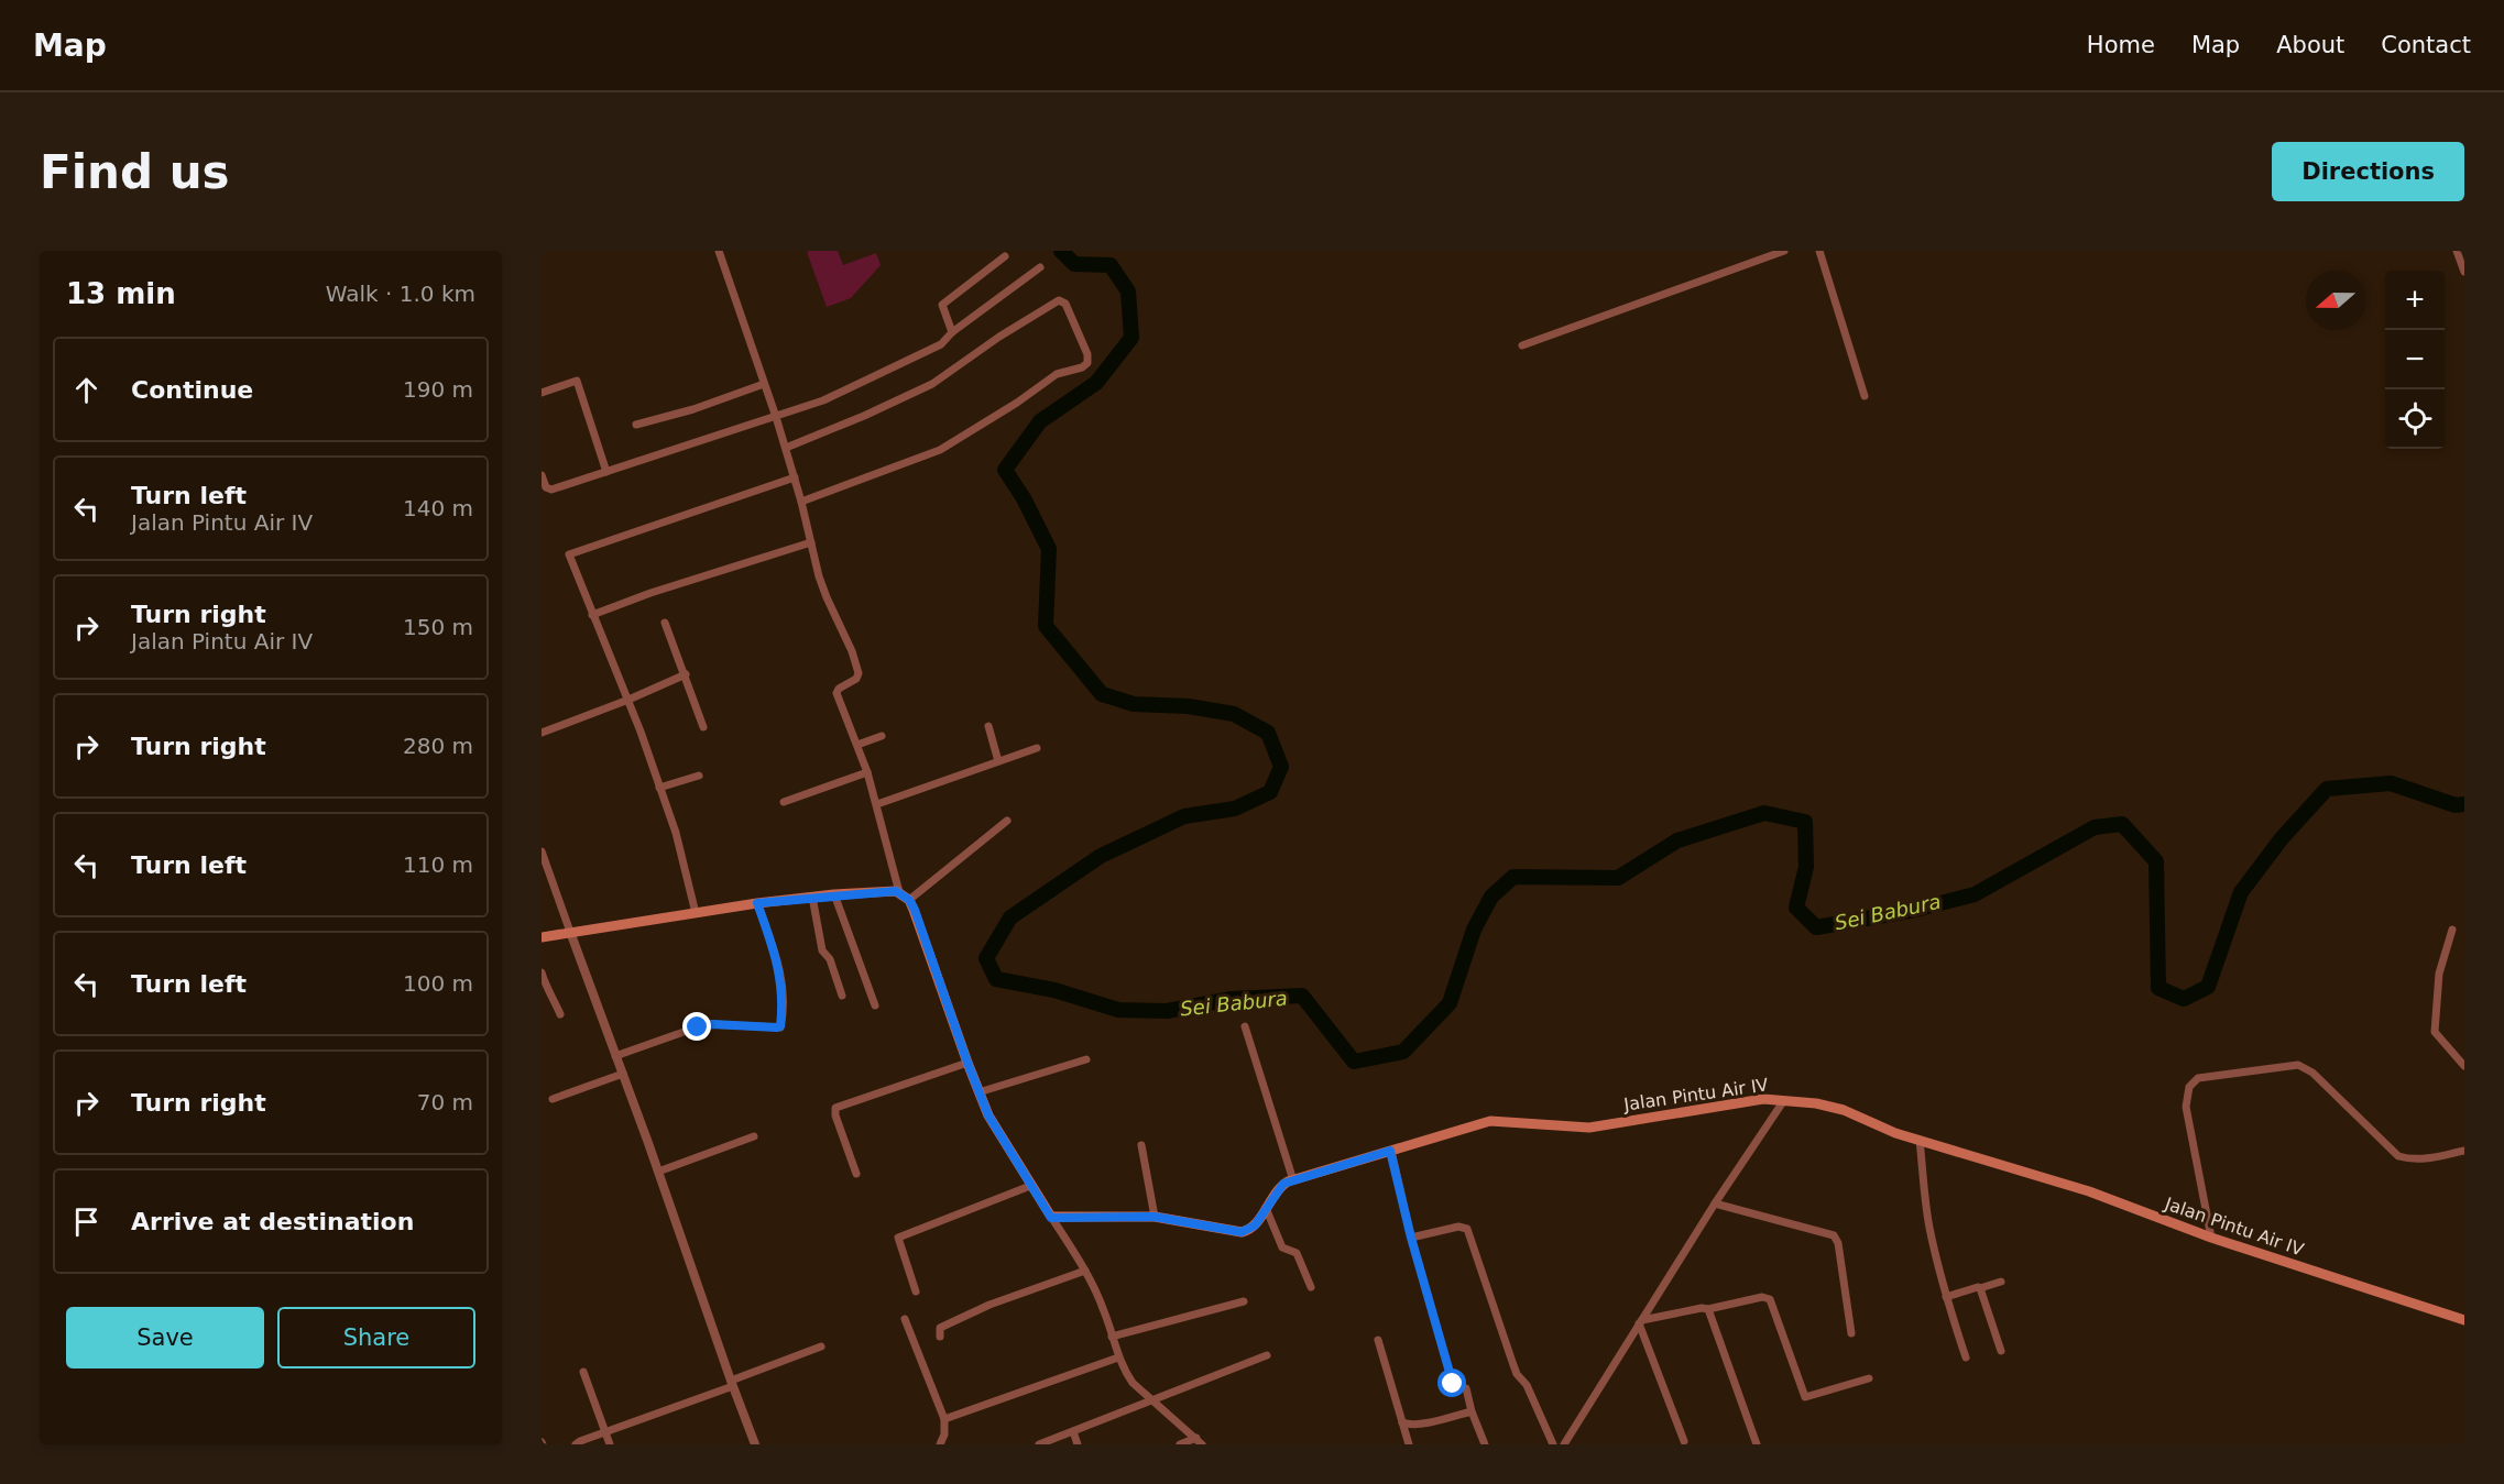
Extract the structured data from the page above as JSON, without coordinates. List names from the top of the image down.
{
  "streets": {
    "main road": ["Jalan Pintu Air IV"]
  },
  "water": ["Sei Babura"],
  "north": "left",
  "page": {
    "header": "Map",
    "nav": [
      "Home",
      "Map",
      "About",
      "Contact"
    ],
    "buttons": [
      "Directions",
      ["Save", "Share"]
    ],
    "title": "Find us",
    "heading": ["13 min", "Walk · 1.0 km"],
    "map_buttons": ["+", "−"],
    "list": [
      ["Continue", "190 m"],
      ["Turn left", "Jalan Pintu Air IV", "140 m"],
      ["Turn right", "Jalan Pintu Air IV", "150 m"],
      ["Turn right", "280 m"],
      ["Turn left", "110 m"],
      ["Turn left", "100 m"],
      ["Turn right", "70 m"],
      "Arrive at destination"
    ]
  }
}
